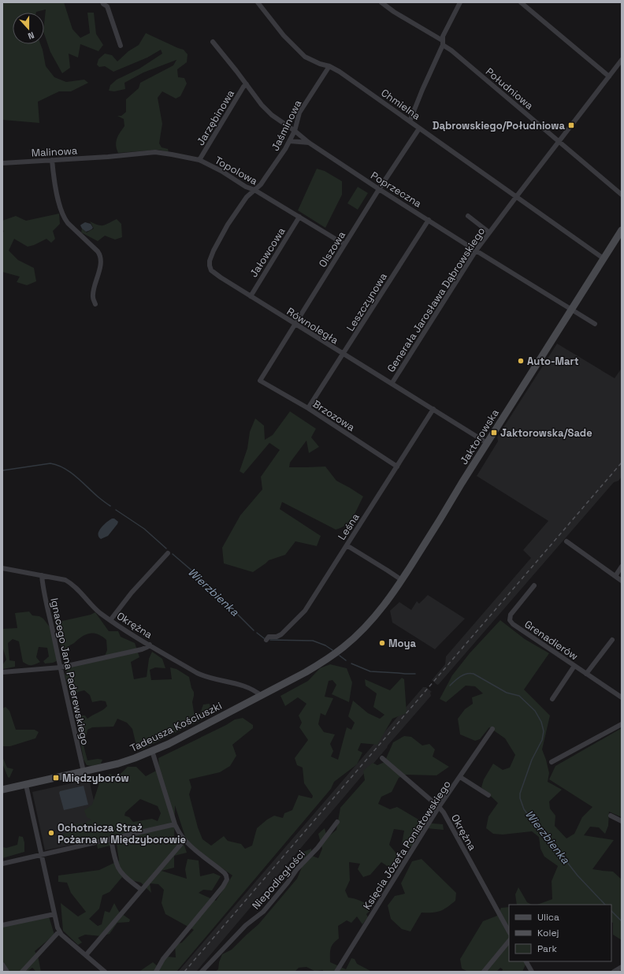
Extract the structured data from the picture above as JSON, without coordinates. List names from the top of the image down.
{
  "streets": {
    "main road": ["Jaktorowska", "Tadeusza Kościuszki"],
    "street": [
      "Południowa",
      "Chmielna",
      "Jarzębinowa",
      "Jaśminowa",
      "Malinowa",
      "Topolowa",
      "Poprzeczna",
      "Olszowa",
      "Jałowcowa",
      "Generała Jarosława Dąbrowskiego",
      "Leszczynowa",
      "Równoległa",
      "Brzozowa",
      "Leśna",
      "Okrężna",
      "Grenadierów",
      "Ignacego Jana Paderewskiego",
      "Księcia Józefa Poniatowskiego",
      "Niepodległości"
    ]
  },
  "crossings": [
    ["Południowa", "Generała Jarosława Dąbrowskiego"],
    ["Chmielna", "Jaśminowa"],
    ["Chmielna", "Olszowa"],
    ["Chmielna", "Generała Jarosława Dąbrowskiego"],
    ["Chmielna", "Jaktorowska"],
    ["Jarzębinowa", "Topolowa"],
    ["Jarzębinowa", "Poprzeczna"],
    ["Jaśminowa", "Topolowa"],
    ["Jaśminowa", "Poprzeczna"],
    ["Jaśminowa", "Równoległa"],
    ["Malinowa", "Topolowa"],
    ["Topolowa", "Olszowa"],
    ["Topolowa", "Jałowcowa"],
    ["Topolowa", "Równoległa"],
    ["Poprzeczna", "Olszowa"],
    ["Poprzeczna", "Generała Jarosława Dąbrowskiego"],
    ["Poprzeczna", "Leszczynowa"],
    ["Poprzeczna", "Jaktorowska"],
    ["Olszowa", "Równoległa"],
    ["Olszowa", "Brzozowa"],
    ["Jałowcowa", "Równoległa"],
    ["Generała Jarosława Dąbrowskiego", "Równoległa"],
    ["Leszczynowa", "Równoległa"],
    ["Leszczynowa", "Brzozowa"],
    ["Równoległa", "Jaktorowska"],
    ["Równoległa", "Leśna"],
    ["Brzozowa", "Leśna"],
    ["Jaktorowska", "Tadeusza Kościuszki"],
    ["Okrężna", "Ignacego Jana Paderewskiego"],
    ["Okrężna", "Tadeusza Kościuszki"],
    ["Okrężna", "Księcia Józefa Poniatowskiego"],
    ["Ignacego Jana Paderewskiego", "Tadeusza Kościuszki"]
  ],
  "water": ["Wierzbienka"],
  "places": {
    "transit": ["Dąbrowskiego/Południowa", "Jaktorowska/Sade", "Międzyborów"],
    "other": ["Auto-Mart", "Moya", "Ochotnicza Straż Pożarna w Międzyborowie"]
  },
  "legend": ["Ulica", "Kolej", "Park"],
  "north": "bottom"
}
